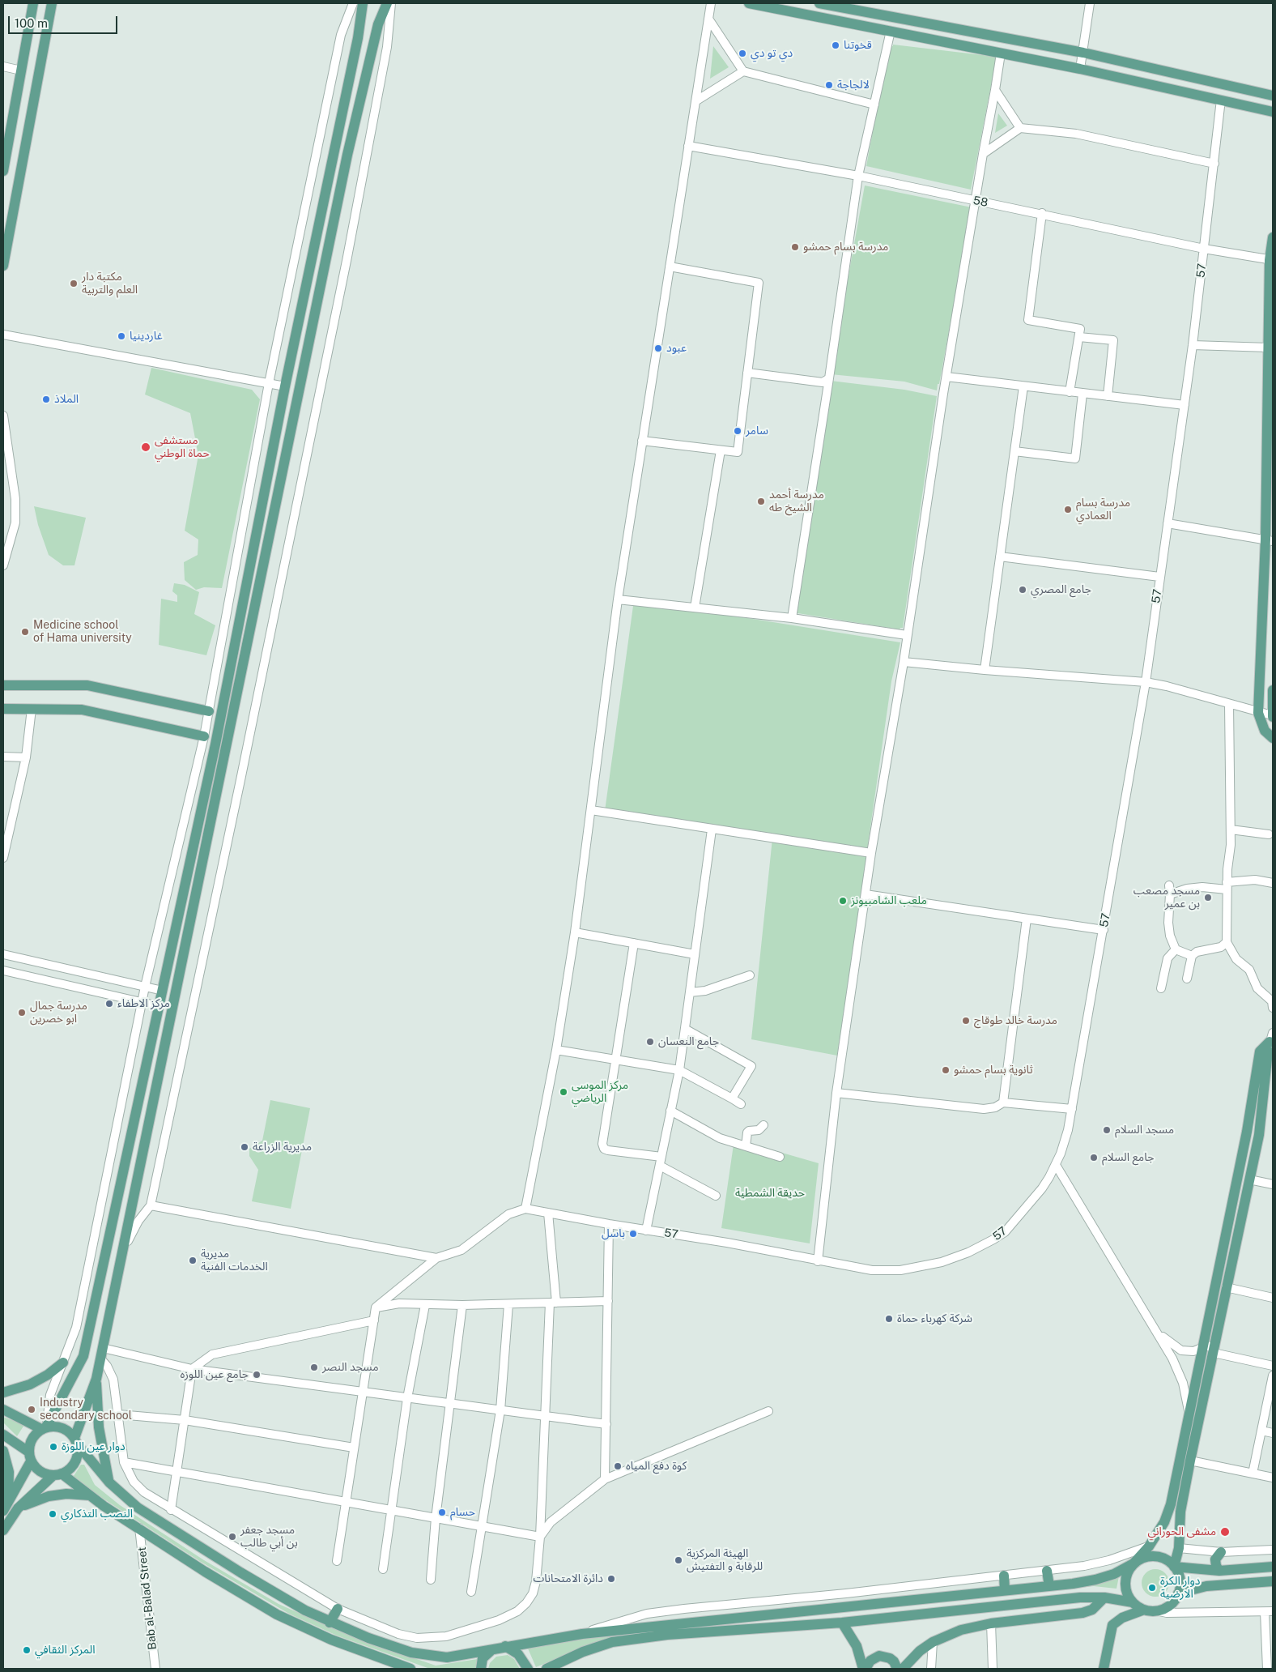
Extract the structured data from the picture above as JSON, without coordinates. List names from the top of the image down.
{
  "streets": {
    "street": ["58", "57", "Bab al-Balad Street"]
  },
  "crossings": [
    ["58", "57"]
  ],
  "parks": ["حديقة الشمطية"],
  "places": [
    "قخوتنا",
    "دي تو دي",
    "لالجاجة",
    "مدرسة بسام حمشو",
    "مكتبة دار العلم والتربية",
    "غاردينيا",
    "عبود",
    "الملاذ",
    "سامر",
    "مستشفى حماة الوطني",
    "مدرسة أحمد الشيخ طه",
    "مدرسة بسام العمادي",
    "جامع المصري",
    "Medicine school of Hama university",
    "مسجد مصعب بن عمير",
    "ملعب الشامبيونز",
    "مركز الاطفاء",
    "مدرسة جمال ابو خصرين",
    "مدرسة خالد طوقاج",
    "جامع النعسان",
    "ثانوية بسام حمشو",
    "مركز الموسى الرياضي",
    "مسجد السلام",
    "مديرية الزراعة",
    "جامع السلام",
    "باسل",
    "مديرية الخدمات الفنية",
    "شركة كهرباء حماة",
    "مسجد النصر",
    "جامع عين اللوزه",
    "Industry secondary school",
    "دوار عين اللوزة",
    "كوة دفع المياه",
    "حسام",
    "النصب التذكاري",
    "مشفى الحوراني",
    "مسجد جعفر بن أبي طالب",
    "الهيئة المركزية للرقابة و التفتيش",
    "دائرة الامتحانات",
    "دوار الكرة الارضية",
    "المركز الثقافي"
  ],
  "scale_bar": "100 m"
}
